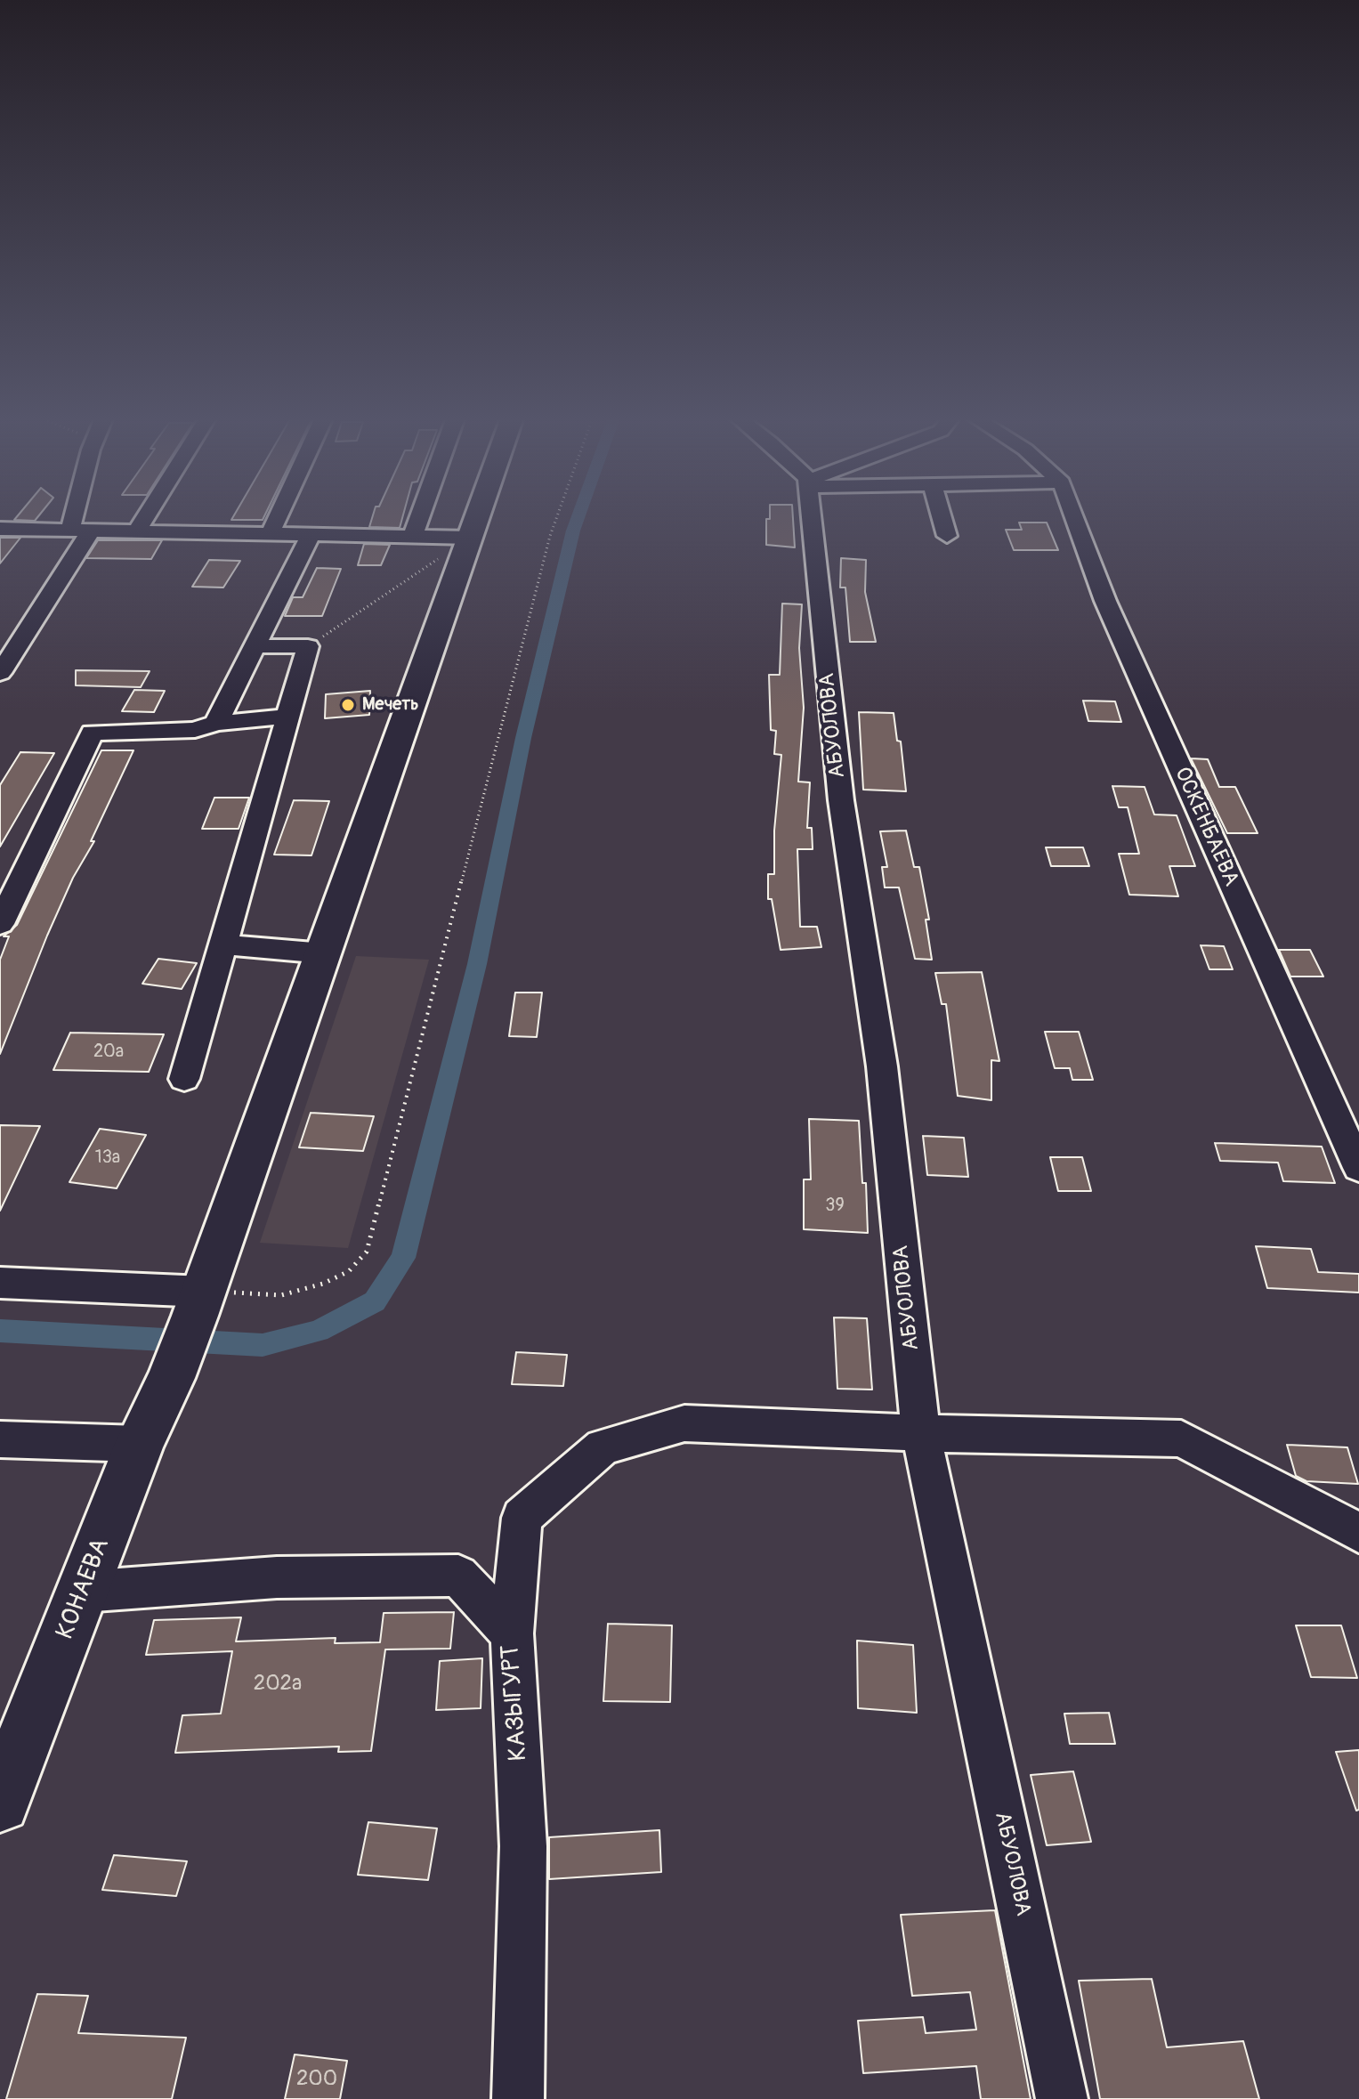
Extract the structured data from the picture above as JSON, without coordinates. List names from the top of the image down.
{
  "streets": {
    "main road": ["КОНАЕВА"],
    "street": ["АБУОЛОВА", "ОСКЕНБАЕВА", "КАЗЫГУРТ"]
  },
  "crossings": [
    ["КОНАЕВА", "КАЗЫГУРТ"]
  ],
  "places": ["Мечеть"],
  "house_numbers": [
    "20а",
    "13а",
    "39",
    "202а",
    "200"
  ]
}
